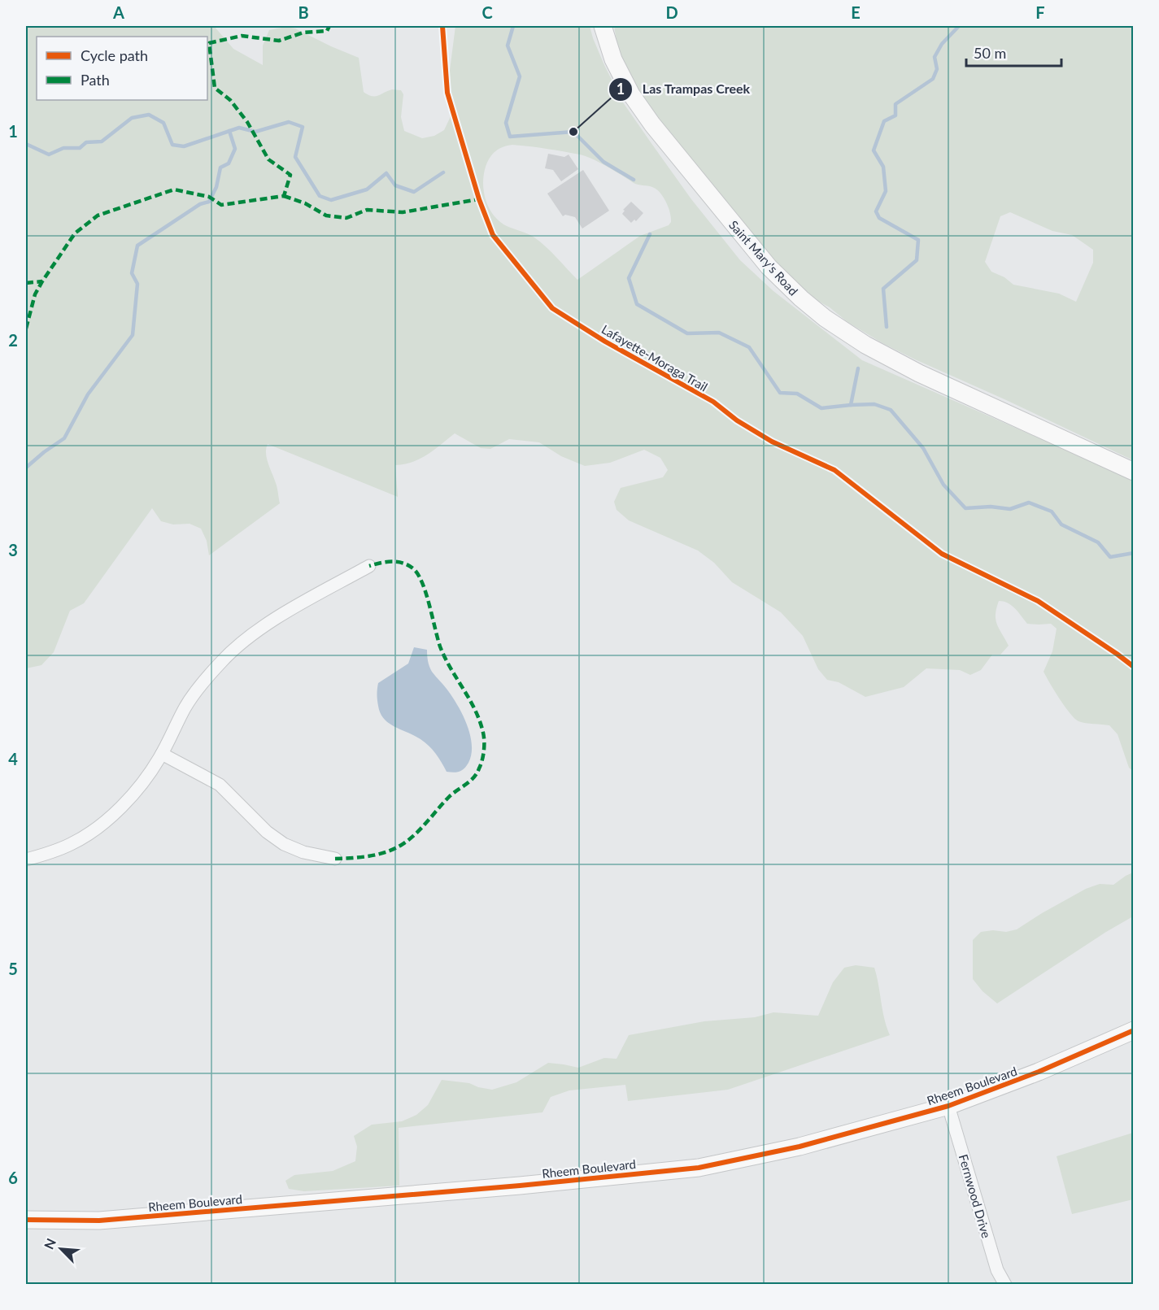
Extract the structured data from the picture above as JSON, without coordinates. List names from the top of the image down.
{
  "streets": {
    "street": ["Saint Mary's Road", "Rheem Boulevard", "Fernwood Drive"],
    "cycle path": ["Lafayette-Moraga Trail"]
  },
  "crossings": [
    ["Rheem Boulevard", "Fernwood Drive"]
  ],
  "places": ["Las Trampas Creek"],
  "legend": ["Cycle path", "Path"],
  "scale_bar": "50 m",
  "north": "top left",
  "grid": {
    "columns": [
      "A",
      "B",
      "C",
      "D",
      "E",
      "F"
    ],
    "rows": [
      "1",
      "2",
      "3",
      "4",
      "5",
      "6"
    ]
  }
}
